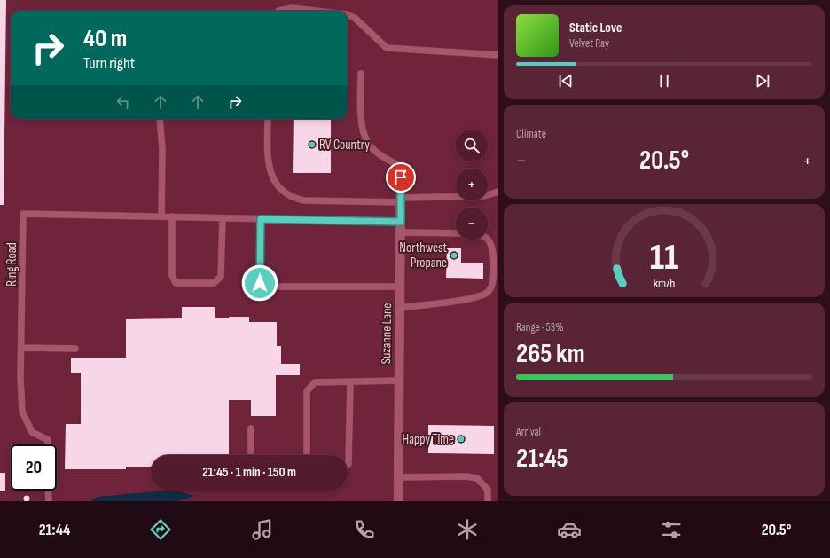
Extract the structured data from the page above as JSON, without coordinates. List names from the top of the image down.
{
  "streets": {
    "street": ["Suzanne Lane"],
    "lane": ["Ring Road"]
  },
  "places": ["RV Country", "Northwest Propane", "Happy Time"],
  "page": {
    "turn": ["40 m", "Turn right"],
    "song": ["Static Love", "Velvet Ray"],
    "tile": [
      "Climate",
      ["Range · 53%", "265 km"],
      ["Arrival", "21:45"]
    ],
    "map_buttons": ["+", "−"],
    "heat": ["−", "20.5°", "+"],
    "limit": "20",
    "trip": "21:45 · 1 min · 150 m",
    "tabs": ["21:44", "20.5°"],
    "gauge": ["11", "km/h"]
  }
}
